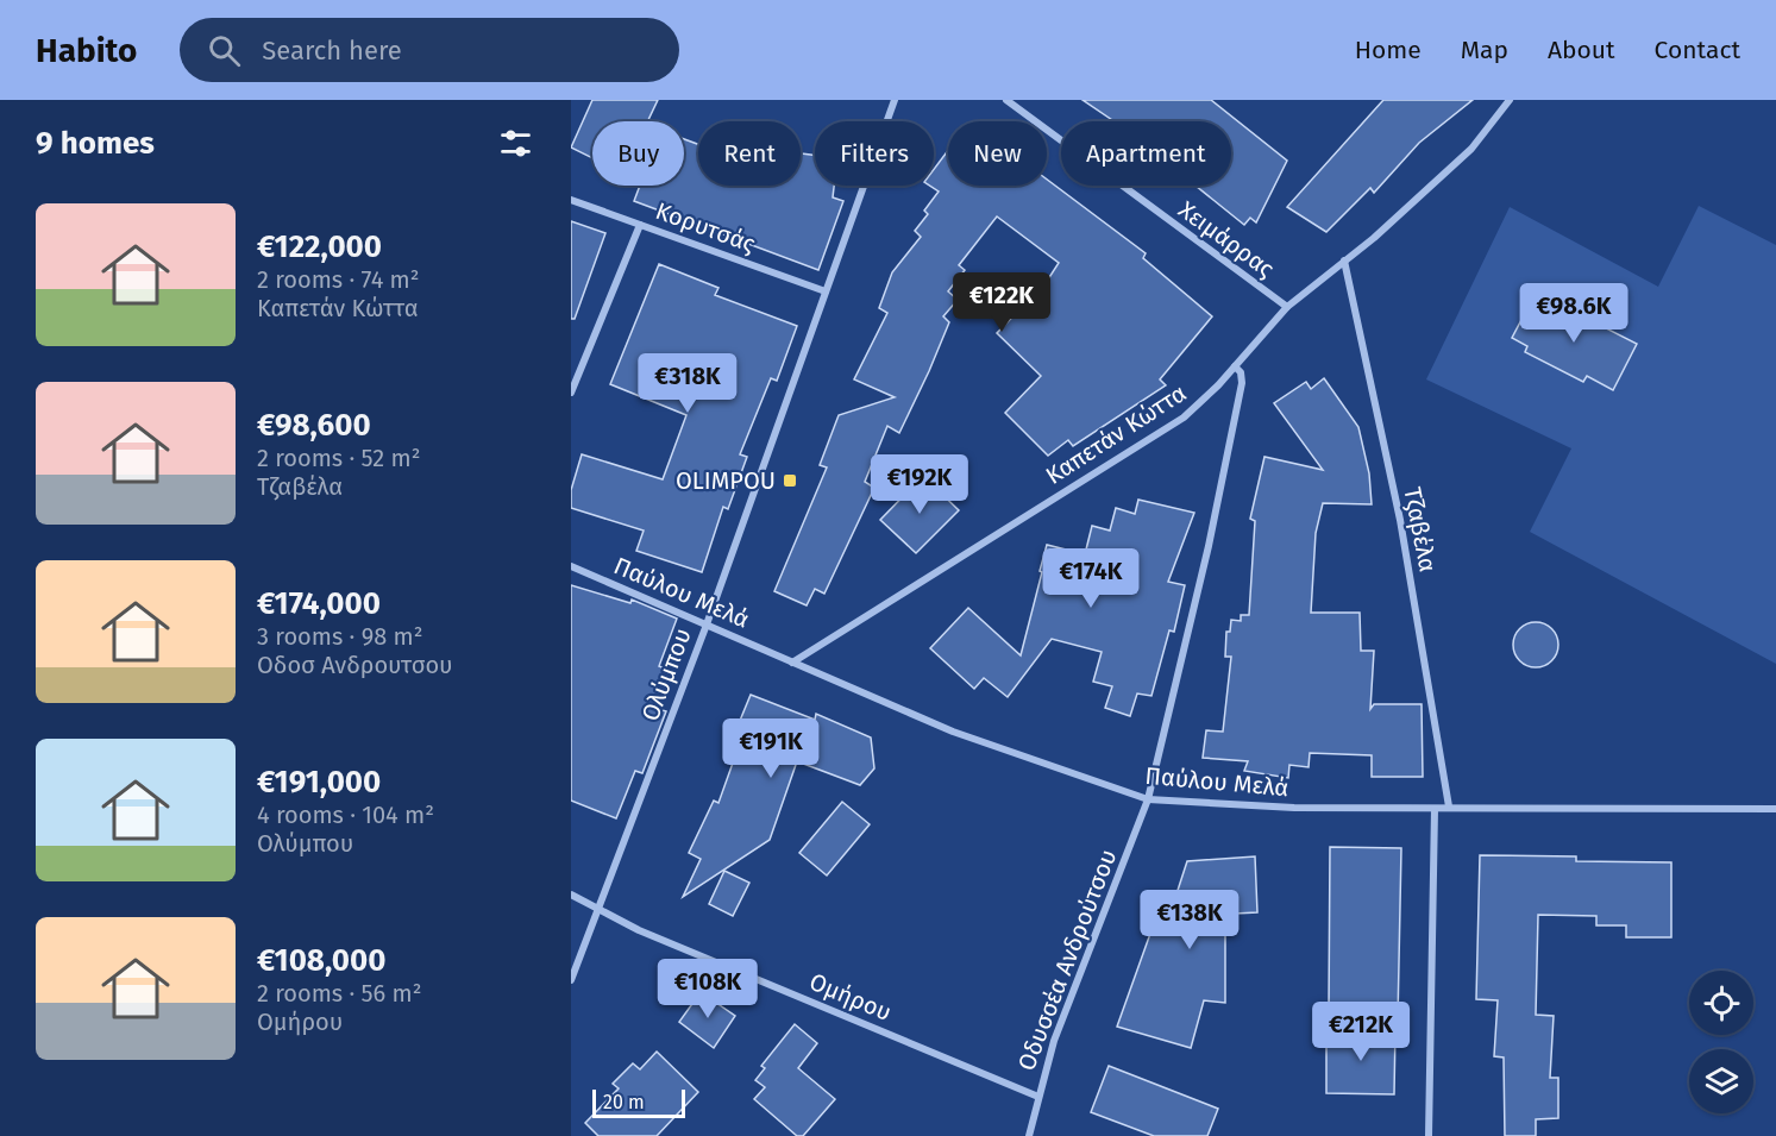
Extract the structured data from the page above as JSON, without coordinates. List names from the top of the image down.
{
  "streets": {
    "street": [
      "Κορυτσάς",
      "Χειμάρρας",
      "Καπετάν Κώττα",
      "Τζαβέλα",
      "Παύλου Μελά",
      "Ολύμπου",
      "Οδυσσέα Ανδρούτσου",
      "Ομήρου"
    ]
  },
  "crossings": [
    ["Κορυτσάς", "Ολύμπου"],
    ["Χειμάρρας", "Καπετάν Κώττα"],
    ["Καπετάν Κώττα", "Τζαβέλα"],
    ["Καπετάν Κώττα", "Παύλου Μελά"],
    ["Καπετάν Κώττα", "Οδυσσέα Ανδρούτσου"],
    ["Τζαβέλα", "Παύλου Μελά"],
    ["Παύλου Μελά", "Ολύμπου"],
    ["Παύλου Μελά", "Οδυσσέα Ανδρούτσου"],
    ["Ολύμπου", "Ομήρου"],
    ["Οδυσσέα Ανδρούτσου", "Ομήρου"]
  ],
  "places": {
    "transit": ["OLIMPOU"]
  },
  "scale_bar": "20 m",
  "page": {
    "header": "Habito",
    "search": "Search here",
    "nav": [
      "Home",
      "Map",
      "About",
      "Contact"
    ],
    "heading": "9 homes",
    "chip": [
      "Buy",
      "Rent",
      "Filters",
      "New",
      "Apartment"
    ],
    "list": [
      {
        "name": "€122,000",
        "note": "2 rooms · 74 m² · Καπετάν Κώττα"
      },
      {
        "name": "€98,600",
        "note": "2 rooms · 52 m² · Τζαβέλα"
      },
      {
        "name": "€174,000",
        "note": "3 rooms · 98 m² · Οδοσ Ανδρουτσου"
      },
      {
        "name": "€191,000",
        "note": "4 rooms · 104 m² · Ολύμπου"
      },
      {
        "name": "€108,000",
        "note": "2 rooms · 56 m² · Ομήρου"
      }
    ],
    "price": [
      "€122K",
      "€98.6K",
      "€318K",
      "€192K",
      "€174K",
      "€191K",
      "€138K",
      "€108K",
      "€212K"
    ],
    "scale": "20 m"
  }
}
